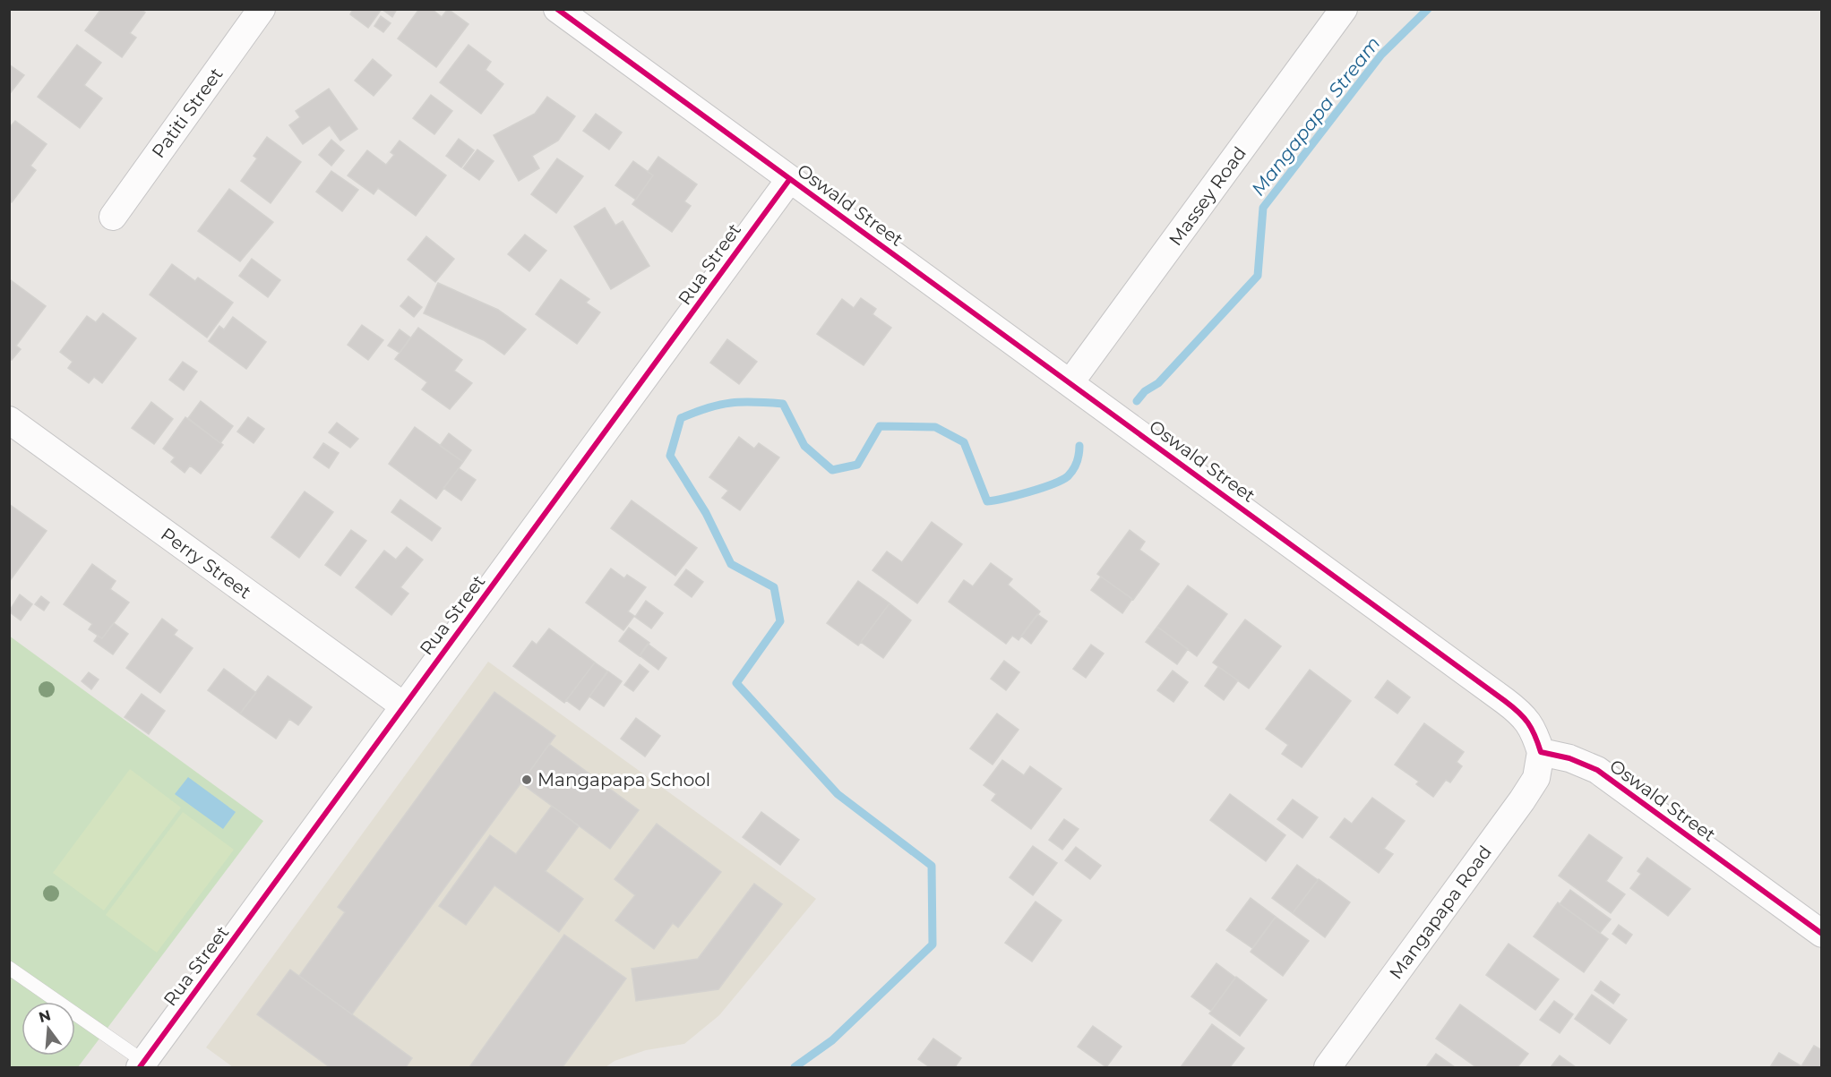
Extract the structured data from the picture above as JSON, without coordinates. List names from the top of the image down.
{
  "streets": {
    "street": [
      "Patiti Street",
      "Massey Road",
      "Oswald Street",
      "Rua Street",
      "Perry Street",
      "Mangapapa Road"
    ]
  },
  "crossings": [
    ["Massey Road", "Oswald Street"],
    ["Oswald Street", "Rua Street"],
    ["Oswald Street", "Mangapapa Road"],
    ["Rua Street", "Perry Street"]
  ],
  "water": ["Mangapapa Stream"],
  "places": ["Mangapapa School"],
  "north": "top"
}
